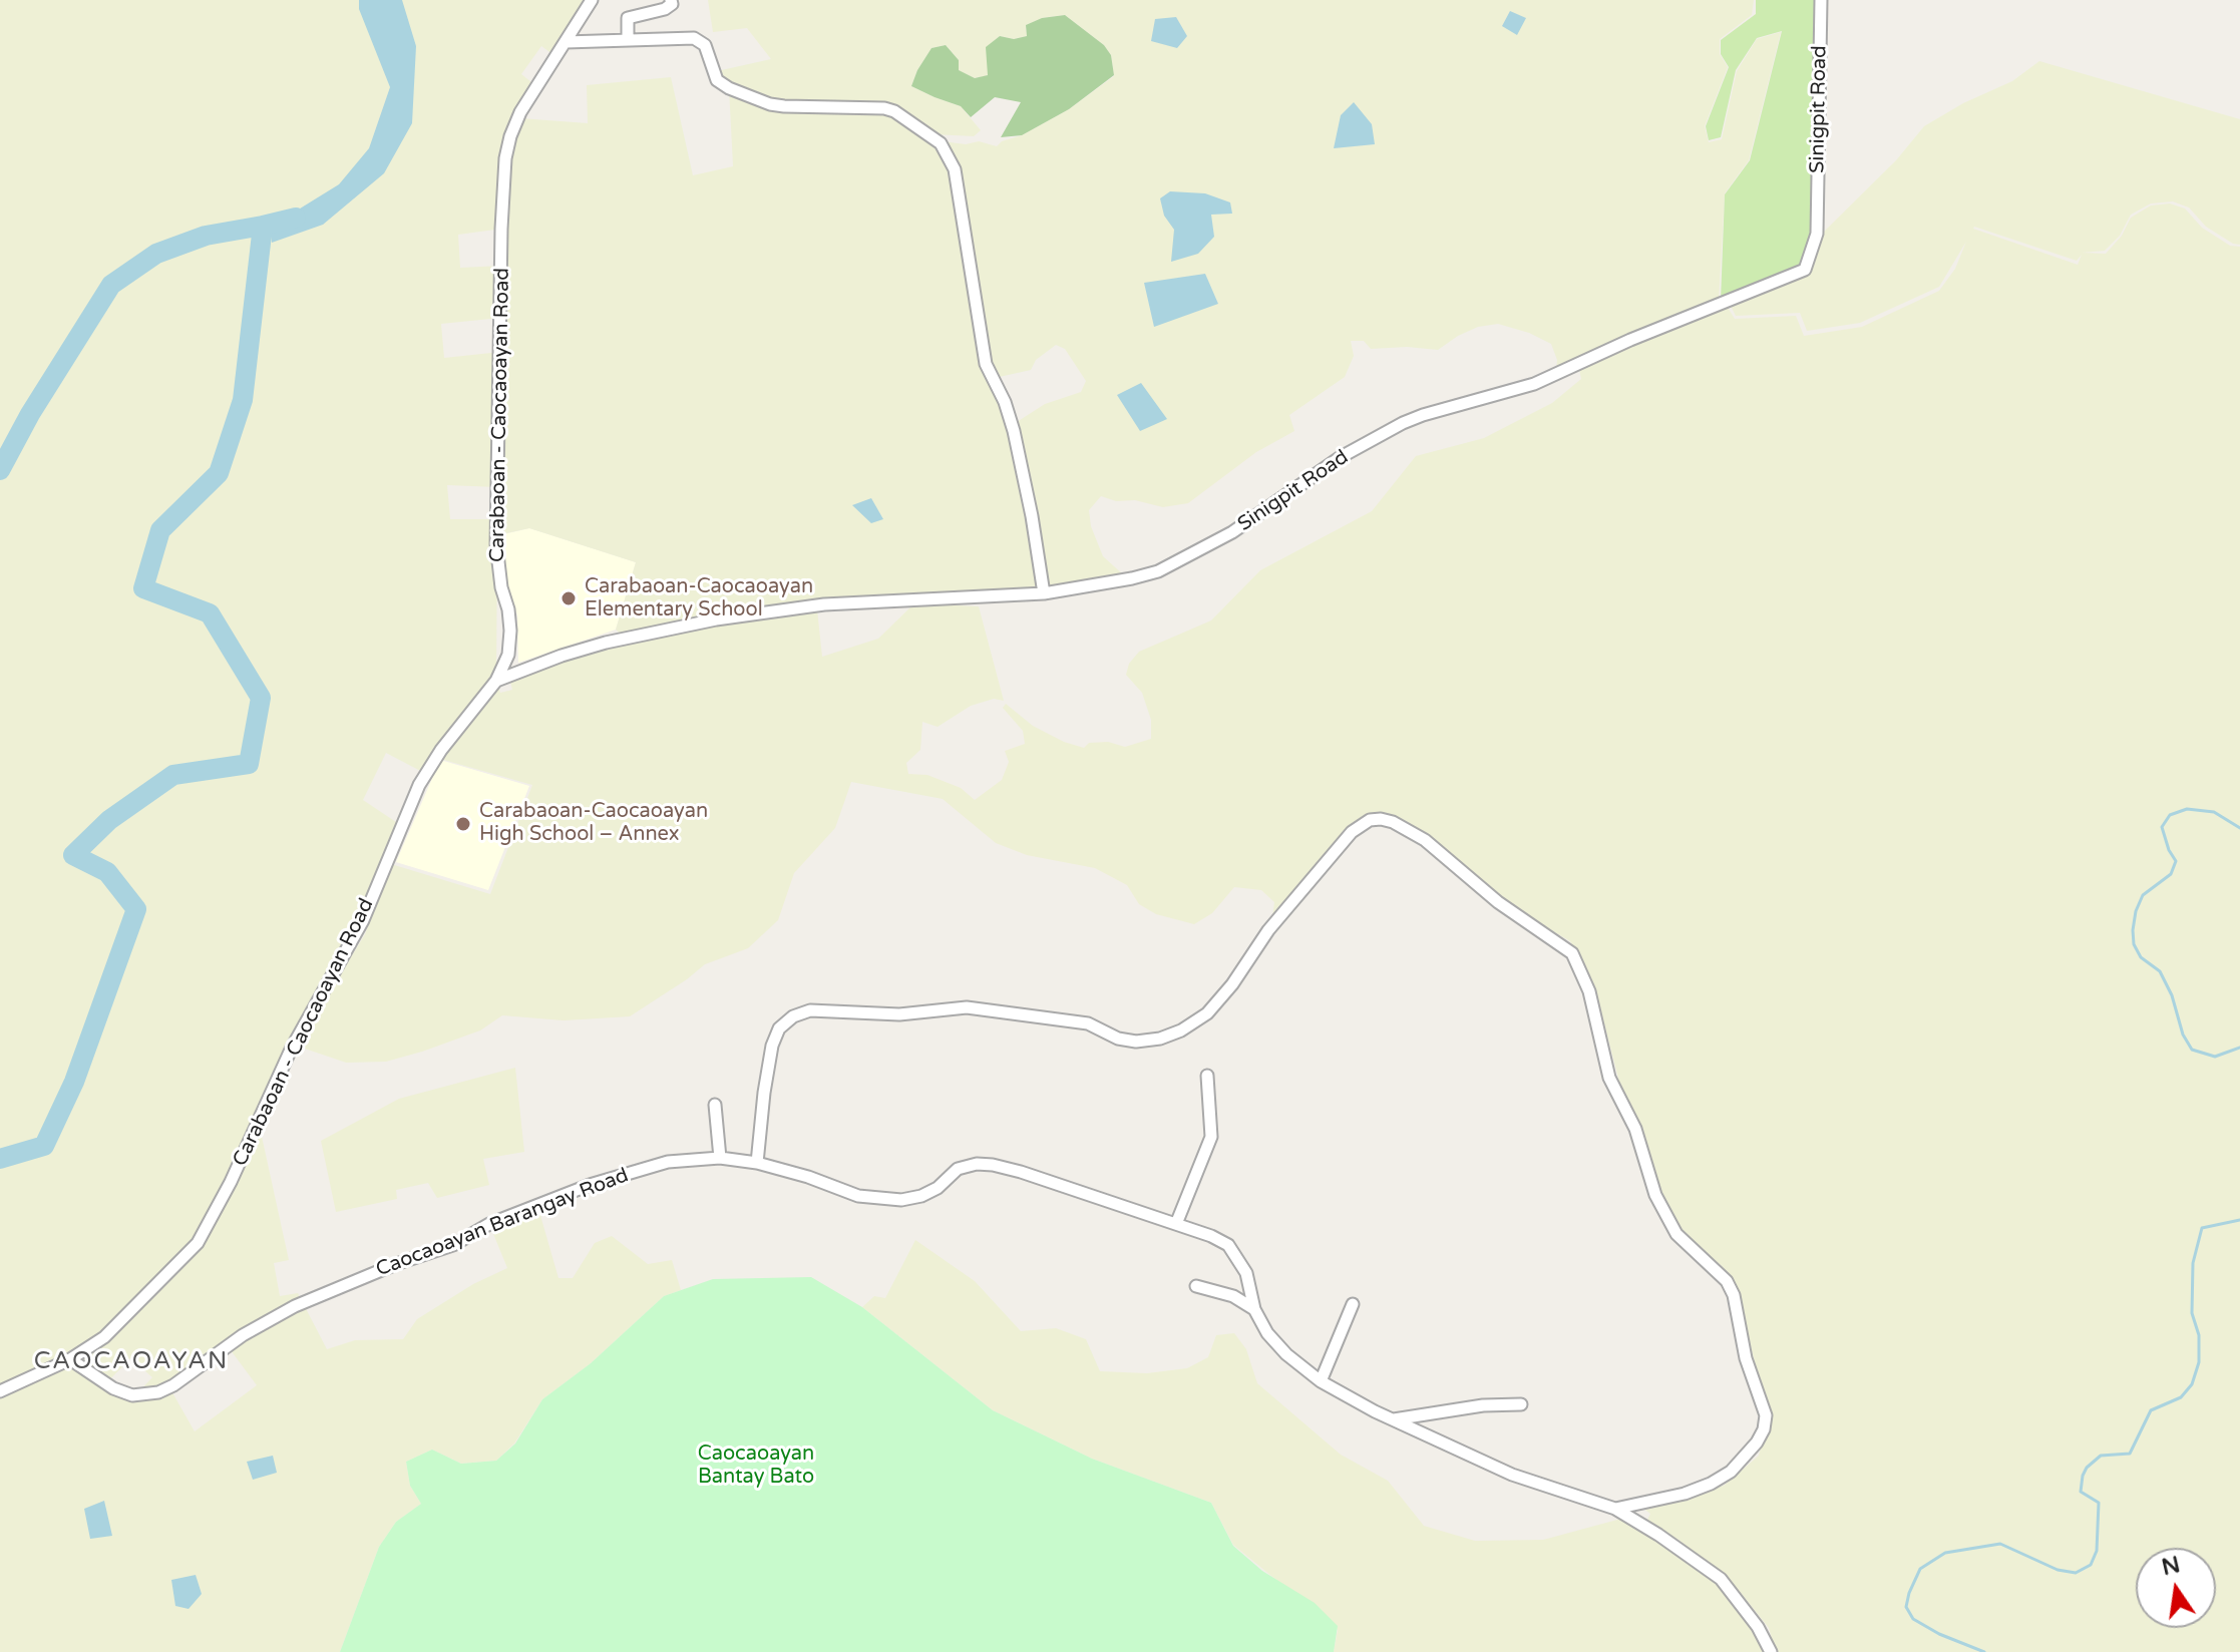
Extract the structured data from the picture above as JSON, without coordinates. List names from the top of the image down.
{
  "streets": {
    "street": ["Sinigpit Road", "Carabaoan - Caocaoayan Road", "Caocaoayan Barangay Road"]
  },
  "crossings": [
    ["Sinigpit Road", "Carabaoan - Caocaoayan Road"],
    ["Carabaoan - Caocaoayan Road", "Caocaoayan Barangay Road"]
  ],
  "districts": ["CAOCAOAYAN"],
  "parks": ["Caocaoayan Bantay Bato"],
  "places": ["Carabaoan-Caocaoayan Elementary School", "Carabaoan-Caocaoayan High School – Annex"],
  "north": "top"
}
